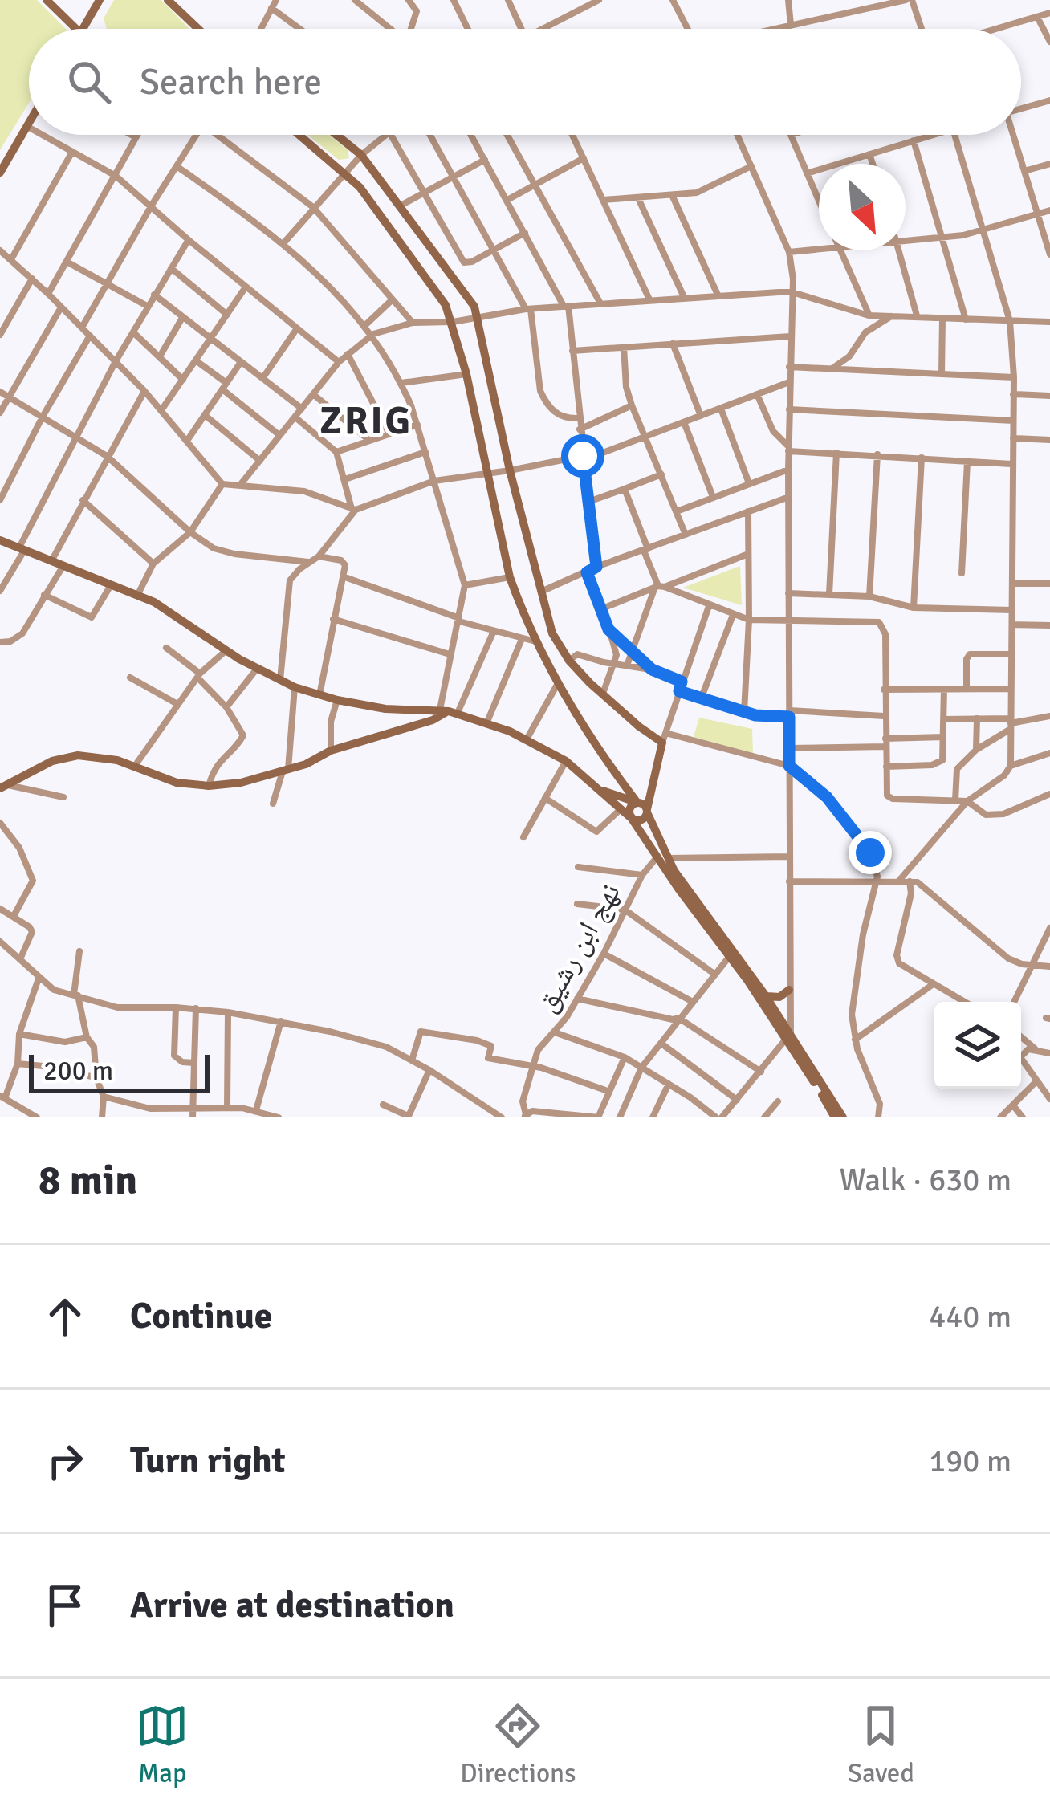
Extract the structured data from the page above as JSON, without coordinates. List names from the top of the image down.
{
  "streets": {
    "street": ["نهج ابن رشيق"]
  },
  "districts": ["ZRIG"],
  "scale_bar": "200 m",
  "north": "bottom right",
  "page": {
    "search": "Search here",
    "scale": "200 m",
    "heading": ["8 min", "Walk · 630 m"],
    "list": [
      ["Continue", "440 m"],
      ["Turn right", "190 m"],
      "Arrive at destination"
    ],
    "nav": ["Map", "Directions", "Saved"]
  }
}
